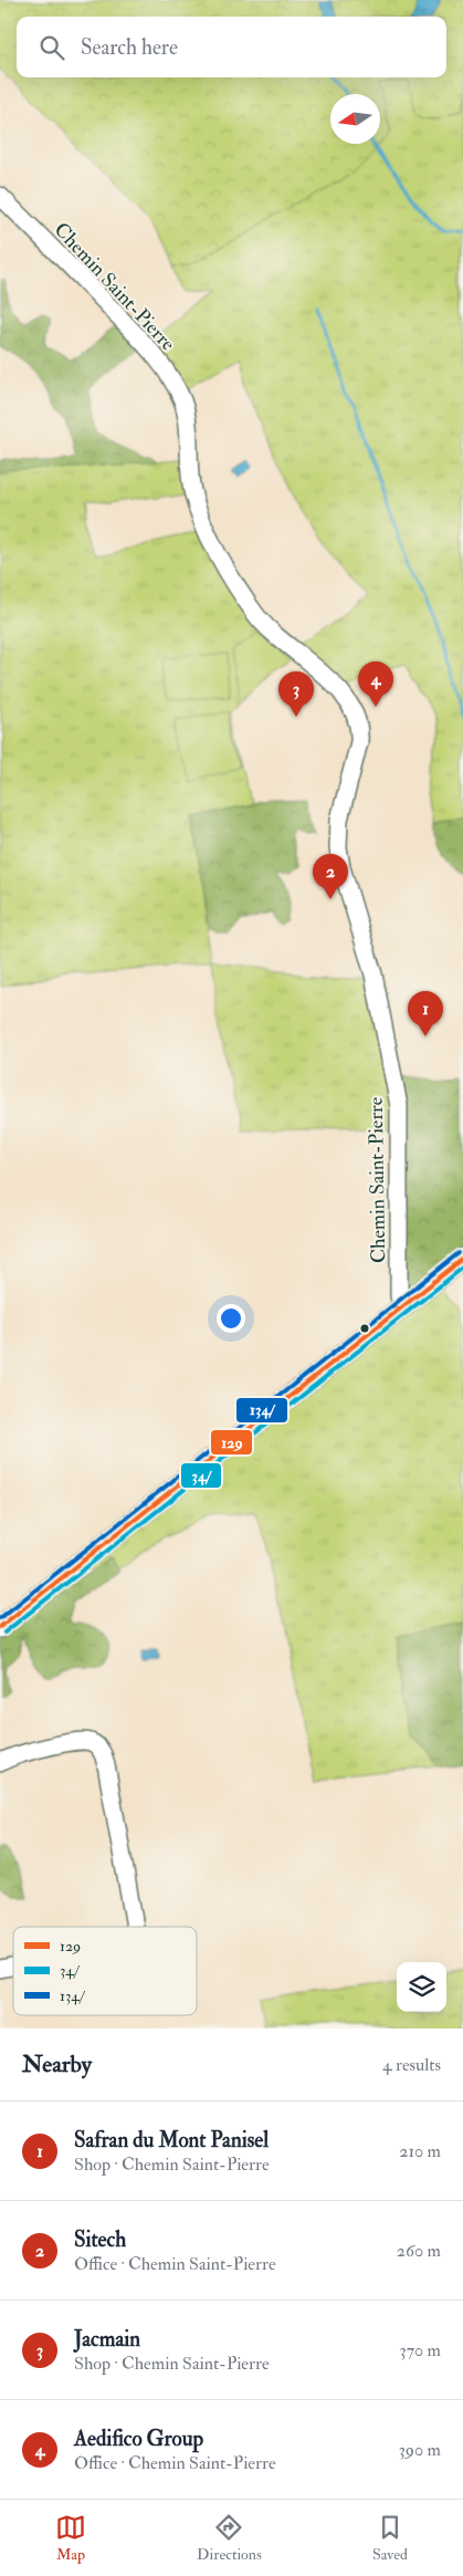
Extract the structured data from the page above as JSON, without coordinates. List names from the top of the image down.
{
  "streets": {
    "street": ["Chemin Saint-Pierre"]
  },
  "lines": ["transit line 134/", "transit line 129", "transit line 34/"],
  "legend": ["129", "34/", "134/"],
  "north": "left",
  "page": {
    "search": "Search here",
    "pins": [
      "4",
      "3",
      "2",
      "1"
    ],
    "heading": ["Nearby", "4 results"],
    "list": [
      {
        "mark": "1",
        "name": "Safran du Mont Panisel",
        "note": "Shop · Chemin Saint-Pierre",
        "value": "210 m"
      },
      {
        "mark": "2",
        "name": "Sitech",
        "note": "Office · Chemin Saint-Pierre",
        "value": "260 m"
      },
      {
        "mark": "3",
        "name": "Jacmain",
        "note": "Shop · Chemin Saint-Pierre",
        "value": "370 m"
      },
      {
        "mark": "4",
        "name": "Aedifico Group",
        "note": "Office · Chemin Saint-Pierre",
        "value": "390 m"
      }
    ],
    "nav": ["Map", "Directions", "Saved"]
  }
}
